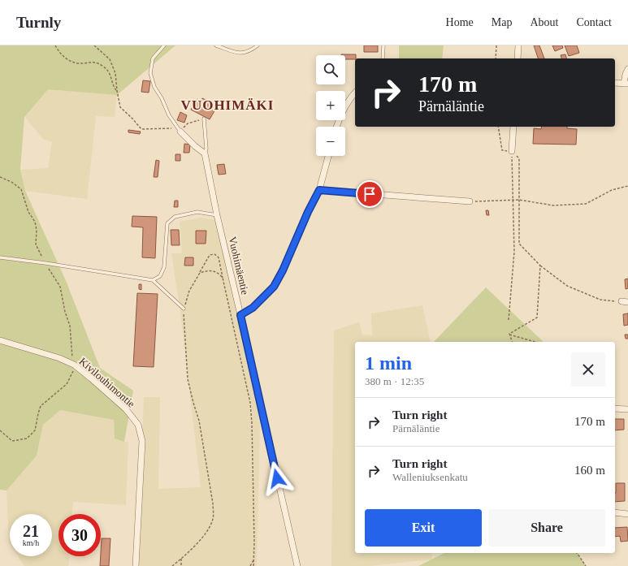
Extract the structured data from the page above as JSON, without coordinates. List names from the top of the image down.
{
  "streets": {
    "street": ["Vuohimäentie", "Kivilouhimontie"]
  },
  "districts": ["VUOHIMÄKI"],
  "page": {
    "header": "Turnly",
    "nav": [
      "Home",
      "Map",
      "About",
      "Contact"
    ],
    "map_buttons": ["+", "−"],
    "turn": ["170 m", "Pärnäläntie"],
    "heading": ["1 min", "380 m · 12:35"],
    "list": [
      {
        "name": "Turn right",
        "note": "Pärnäläntie",
        "value": "170 m"
      },
      {
        "name": "Turn right",
        "note": "Walleniuksenkatu",
        "value": "160 m"
      }
    ],
    "buttons": ["Exit", "Share"],
    "speed": "21 km/h",
    "limit": "30"
  }
}
